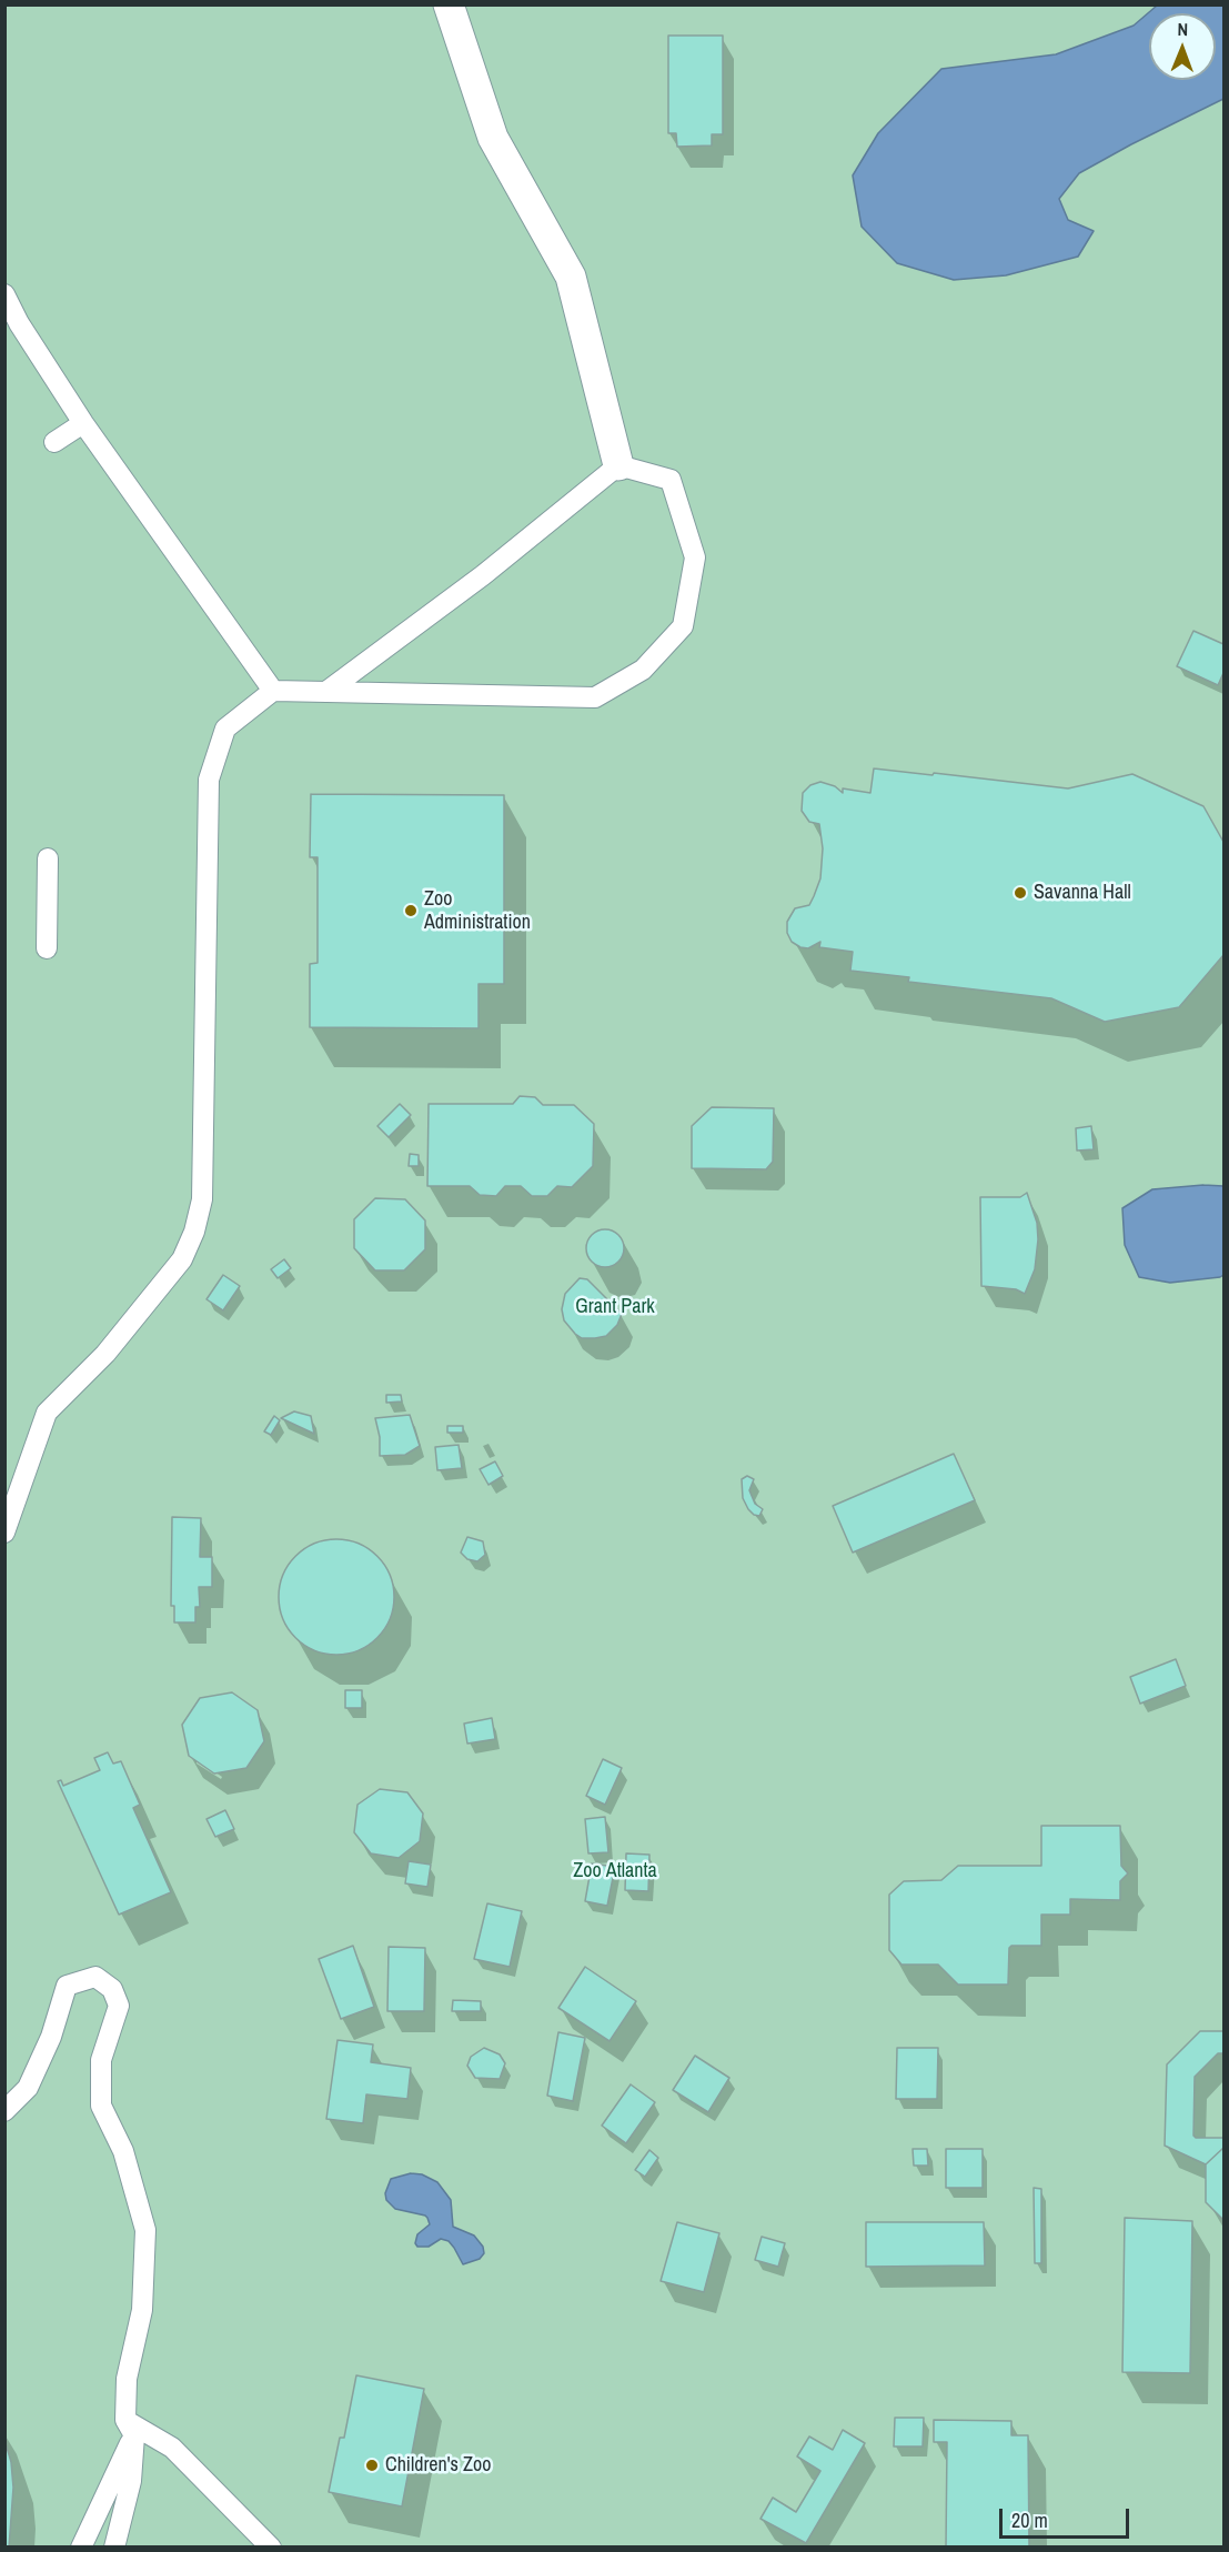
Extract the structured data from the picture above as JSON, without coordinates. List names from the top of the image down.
{
  "parks": ["Grant Park", "Zoo Atlanta"],
  "places": ["Savanna Hall", "Zoo Administration", "Children's Zoo"],
  "scale_bar": "20 m",
  "north": "top"
}
